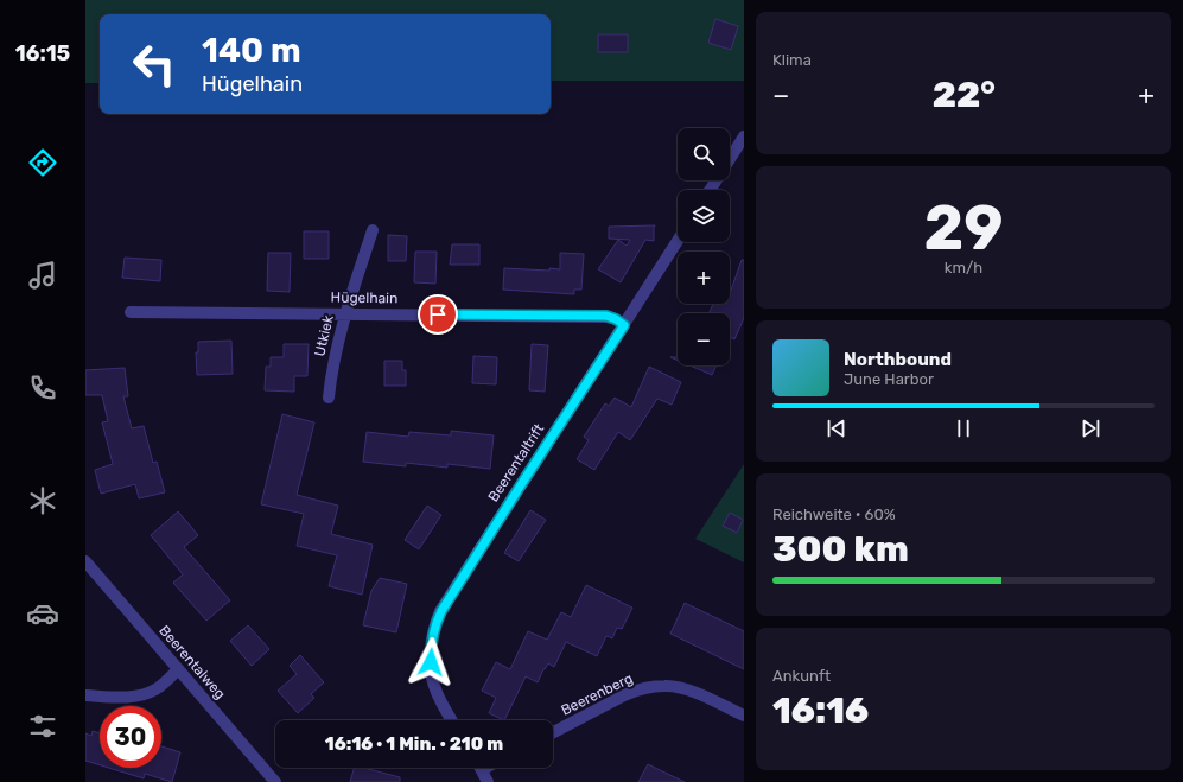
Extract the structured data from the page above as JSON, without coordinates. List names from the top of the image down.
{
  "streets": {
    "street": [
      "Hügelhain",
      "Utkiek",
      "Beerentaltrift",
      "Beerentalweg",
      "Beerenberg"
    ]
  },
  "crossings": [
    ["Hügelhain", "Utkiek"],
    ["Hügelhain", "Beerentaltrift"]
  ],
  "page": {
    "tabs": "16:15",
    "tile": [
      "Klima",
      ["29", "km/h"],
      ["Reichweite · 60%", "300 km"],
      ["Ankunft", "16:16"]
    ],
    "turn": ["140 m", "Hügelhain"],
    "heat": ["−", "22°", "+"],
    "map_buttons": ["+", "−"],
    "song": ["Northbound", "June Harbor"],
    "limit": "30",
    "trip": "16:16 · 1 Min. · 210 m"
  }
}
